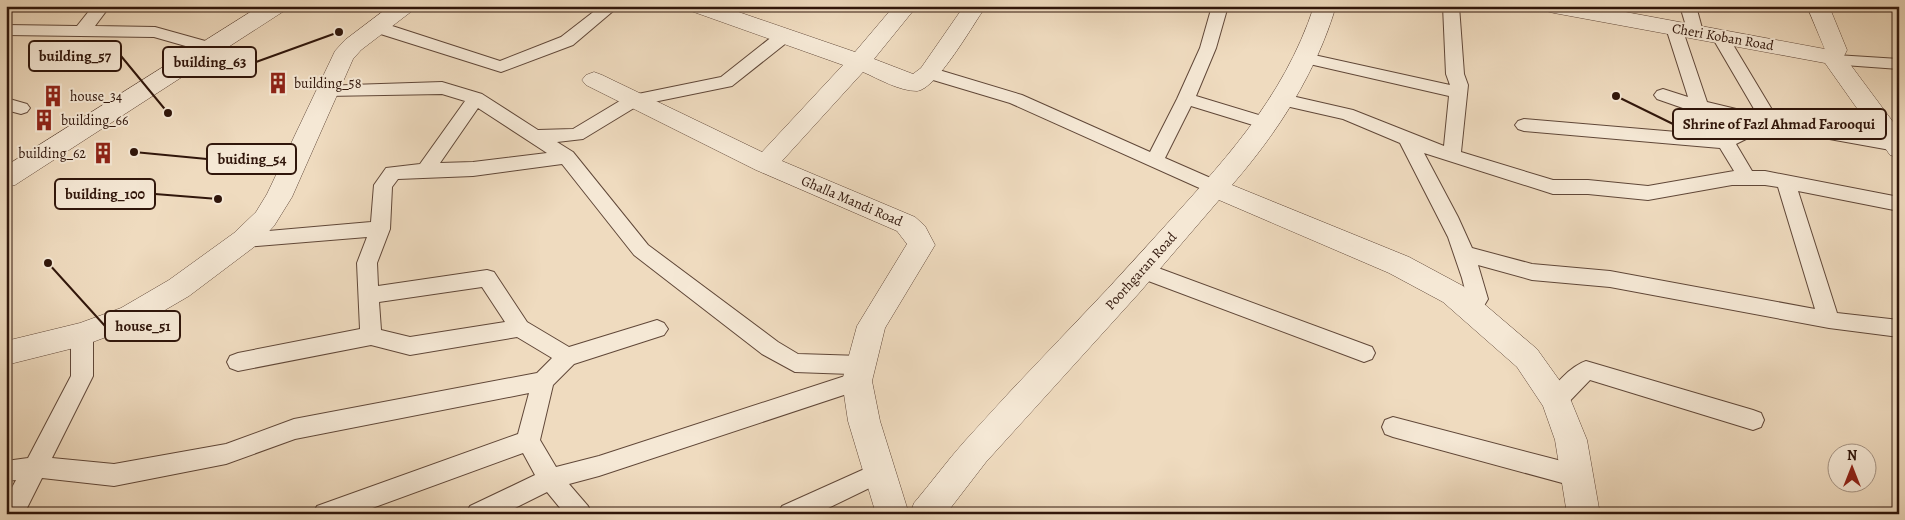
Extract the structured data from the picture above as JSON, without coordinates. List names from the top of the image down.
{
  "streets": {
    "street": ["Cheri Koban Road", "Ghalla Mandi Road", "Poorhgaran Road"]
  },
  "places": {
    "other": [
      "building_63",
      "Shrine of Fazl Ahmad Farooqui",
      "building_57",
      "buiding_54",
      "building_100",
      "house_51"
    ],
    "building": [
      "building_58",
      "house_34",
      "building_66",
      "building_62"
    ]
  },
  "north": "top"
}
